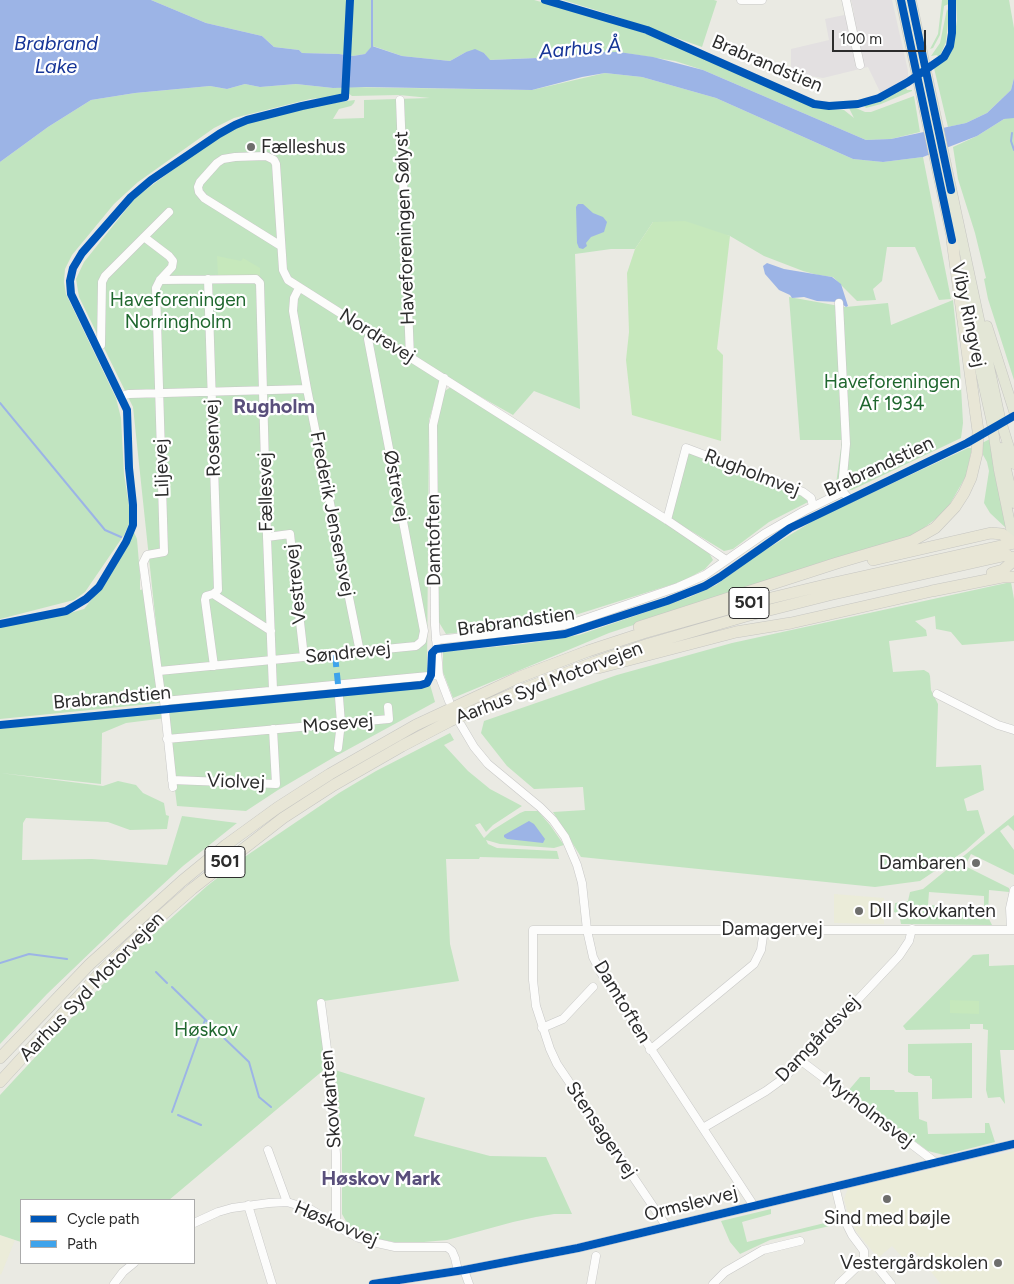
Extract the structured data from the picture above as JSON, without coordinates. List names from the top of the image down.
{
  "streets": {
    "highway": ["501", "Aarhus Syd Motorvejen"],
    "main road": ["Viby Ringvej"],
    "street": [
      "Haveforeningen Sølyst",
      "Nordrevej",
      "Rosenvej",
      "Liljevej",
      "Rugholmvej",
      "Østrevej",
      "Fællesvej",
      "Frederik Jensensvej",
      "Damtoften",
      "Vestrevej",
      "Søndrevej",
      "Mosevej",
      "Violvej",
      "Damagervej",
      "Damgårdsvej",
      "Skovkanten",
      "Myrholmsvej",
      "Stensagervej",
      "Ormslevvej",
      "Høskovvej"
    ],
    "cycle path": ["Brabrandstien"]
  },
  "crossings": [
    ["Haveforeningen Sølyst", "Nordrevej"],
    ["Viby Ringvej", "Aarhus Syd Motorvejen"],
    ["Nordrevej", "Østrevej"],
    ["Nordrevej", "Frederik Jensensvej"],
    ["Nordrevej", "Damtoften"],
    ["Rosenvej", "Fællesvej"],
    ["Liljevej", "Søndrevej"],
    ["Liljevej", "Mosevej"],
    ["Liljevej", "Violvej"],
    ["Rugholmvej", "Damtoften"],
    ["Østrevej", "Søndrevej"],
    ["Fællesvej", "Vestrevej"],
    ["Fællesvej", "Søndrevej"],
    ["Frederik Jensensvej", "Søndrevej"],
    ["Damtoften", "Damagervej"],
    ["Damtoften", "Damgårdsvej"],
    ["Damtoften", "Ormslevvej"],
    ["Vestrevej", "Søndrevej"],
    ["Mosevej", "Violvej"],
    ["Damagervej", "Damgårdsvej"],
    ["Damagervej", "Stensagervej"],
    ["Damgårdsvej", "Myrholmsvej"],
    ["Skovkanten", "Høskovvej"],
    ["Myrholmsvej", "Ormslevvej"],
    ["Stensagervej", "Ormslevvej"],
    ["Ormslevvej", "Høskovvej"]
  ],
  "districts": ["Rugholm", "Høskov Mark"],
  "water": ["Brabrand Lake", "Aarhus Å"],
  "parks": ["Haveforeningen Norringholm", "Haveforeningen Af 1934", "Høskov"],
  "places": [
    "Fælleshus",
    "Dambaren",
    "DII Skovkanten",
    "Sind med bøjle",
    "Vestergårdskolen"
  ],
  "legend": ["Cycle path", "Path"],
  "scale_bar": "100 m"
}
